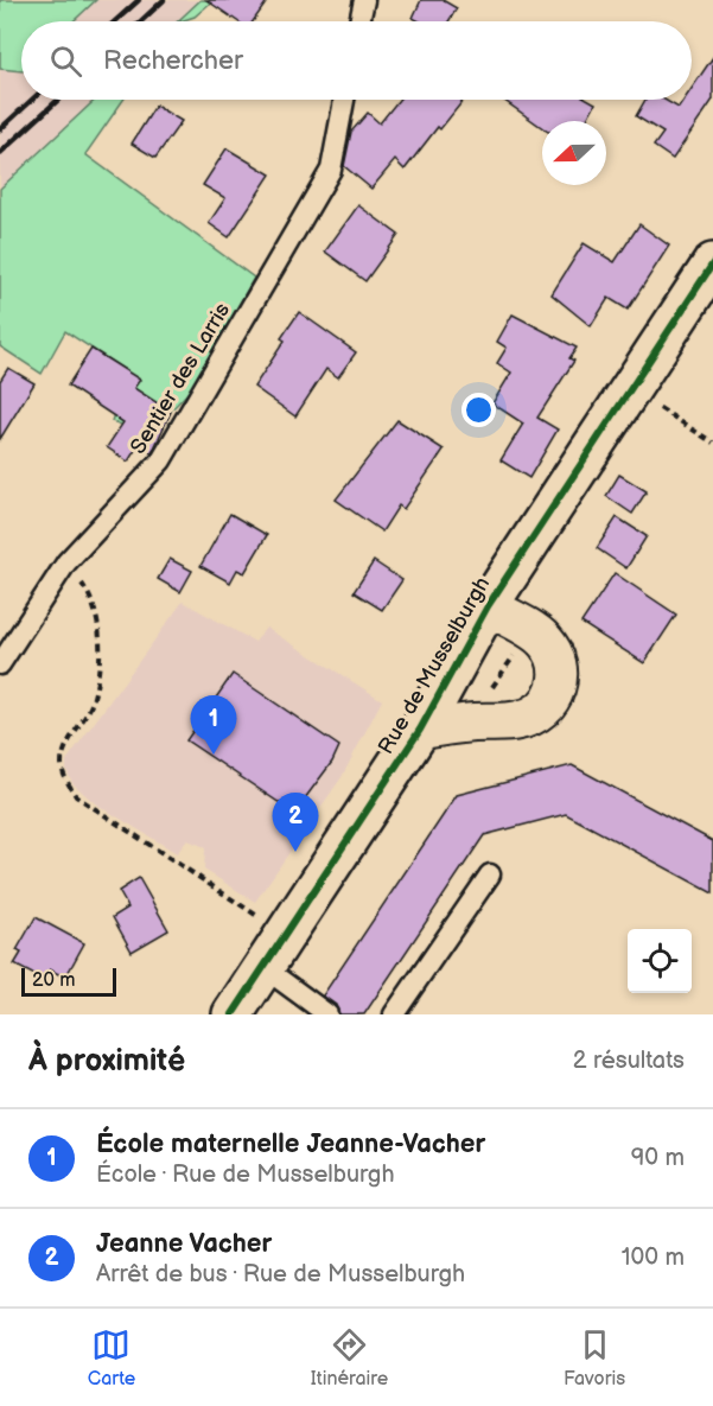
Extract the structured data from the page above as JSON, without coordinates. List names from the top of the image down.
{
  "streets": {
    "street": ["Rue de Musselburgh"],
    "lane": ["Sentier des Larris"]
  },
  "scale_bar": "20 m",
  "north": "left",
  "page": {
    "search": "Rechercher",
    "pins": ["1", "2"],
    "scale": "20 m",
    "heading": ["À proximité", "2 résultats"],
    "list": [
      {
        "mark": "1",
        "name": "École maternelle Jeanne-Vacher",
        "note": "École · Rue de Musselburgh",
        "value": "90 m"
      },
      {
        "mark": "2",
        "name": "Jeanne Vacher",
        "note": "Arrêt de bus · Rue de Musselburgh",
        "value": "100 m"
      }
    ],
    "nav": ["Carte", "Itinéraire", "Favoris"]
  }
}
